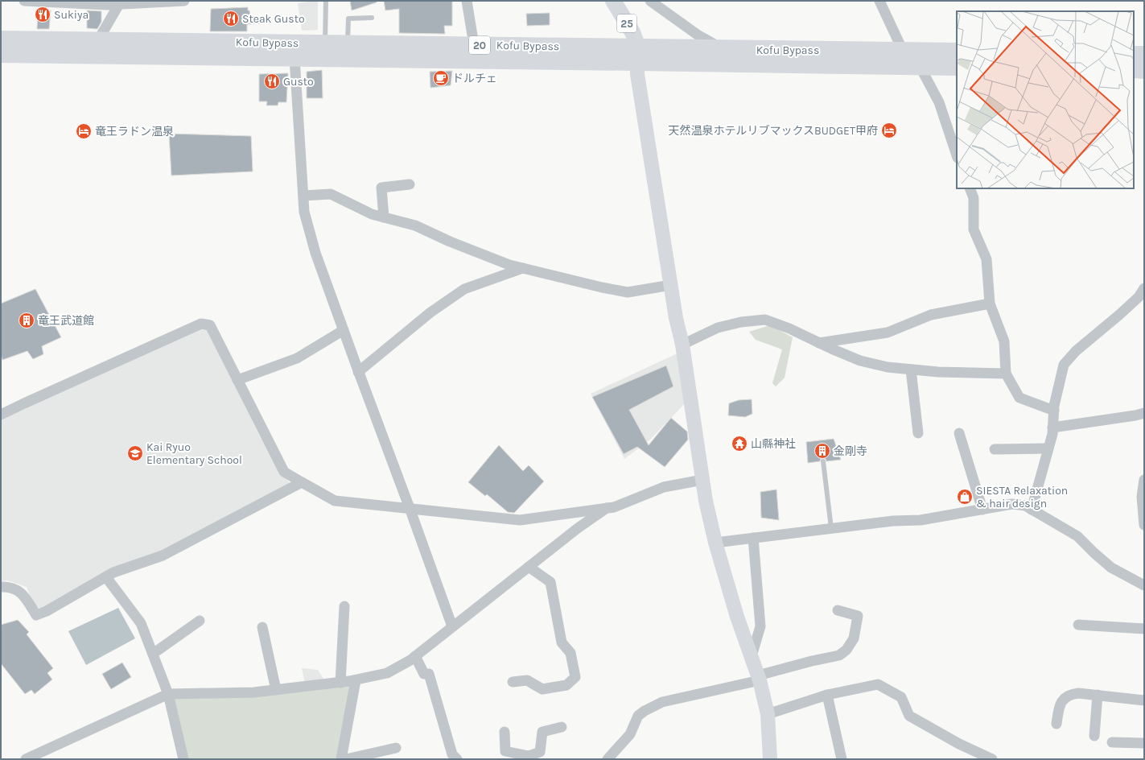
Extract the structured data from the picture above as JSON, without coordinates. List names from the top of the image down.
{
  "streets": {
    "highway": ["Kofu Bypass", "20"],
    "main road": ["25"]
  },
  "crossings": [
    ["25", "Kofu Bypass"]
  ],
  "places": {
    "restaurant": ["Sukiya", "Steak Gusto", "Gusto"],
    "cafe": ["ドルチェ"],
    "hotel": ["天然温泉ホテルリブマックスBUDGET甲府", "竜王ラドン温泉"],
    "building": ["竜王武道館", "金剛寺"],
    "temple": ["山縣神社"],
    "school or university": ["Kai Ryuo Elementary School"],
    "shop": ["SIESTA Relaxation & hair design"]
  }
}
